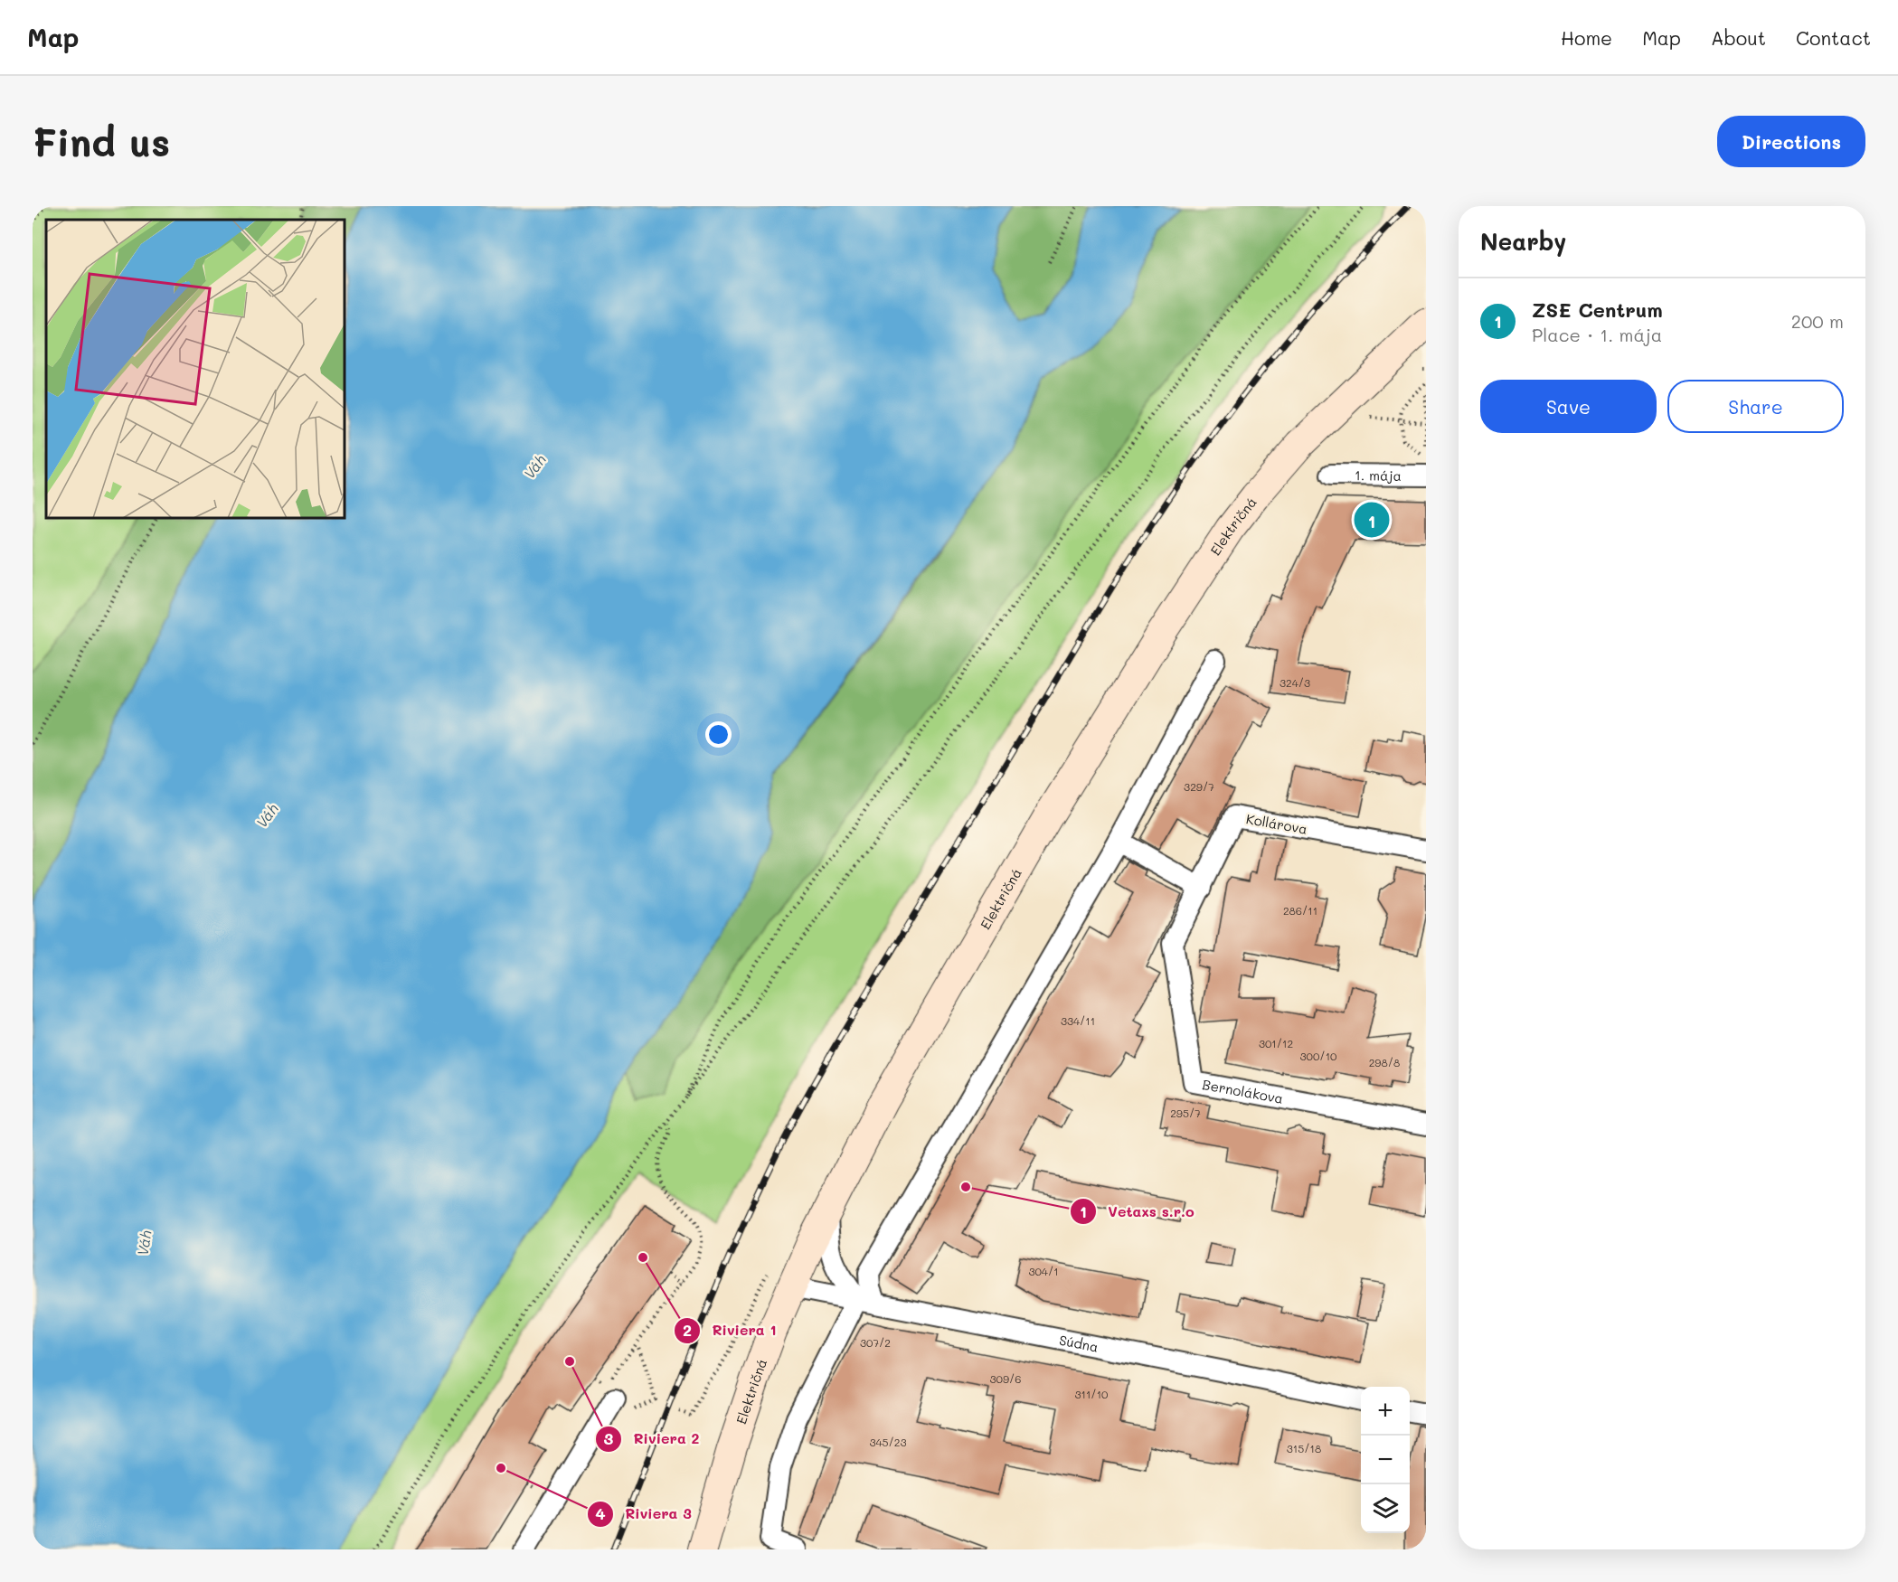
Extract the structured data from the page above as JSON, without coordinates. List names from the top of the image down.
{
  "streets": {
    "main road": ["Električná"],
    "street": [
      "1. mája",
      "Kollárova",
      "Bernolákova",
      "Súdna"
    ]
  },
  "crossings": [
    ["Električná", "Súdna"],
    ["Kollárova", "Bernolákova"]
  ],
  "water": ["Váh"],
  "places": [
    "Vetaxs s.r.o",
    "Riviera 1",
    "Riviera 2",
    "Riviera 3"
  ],
  "house_numbers": [
    "324/3",
    "329/7",
    "286/11",
    "334/11",
    "301/12",
    "300/10",
    "298/8",
    "295/7",
    "304/1",
    "307/2",
    "309/6",
    "311/10",
    "345/23",
    "315/18"
  ],
  "page": {
    "header": "Map",
    "nav": [
      "Home",
      "Map",
      "About",
      "Contact"
    ],
    "buttons": [
      "Directions",
      ["Save", "Share"]
    ],
    "title": "Find us",
    "heading": "Nearby",
    "list": [
      {
        "mark": "1",
        "name": "ZSE Centrum",
        "note": "Place · 1. mája",
        "value": "200 m"
      }
    ],
    "pins": "1",
    "map_buttons": ["+", "−"]
  }
}
